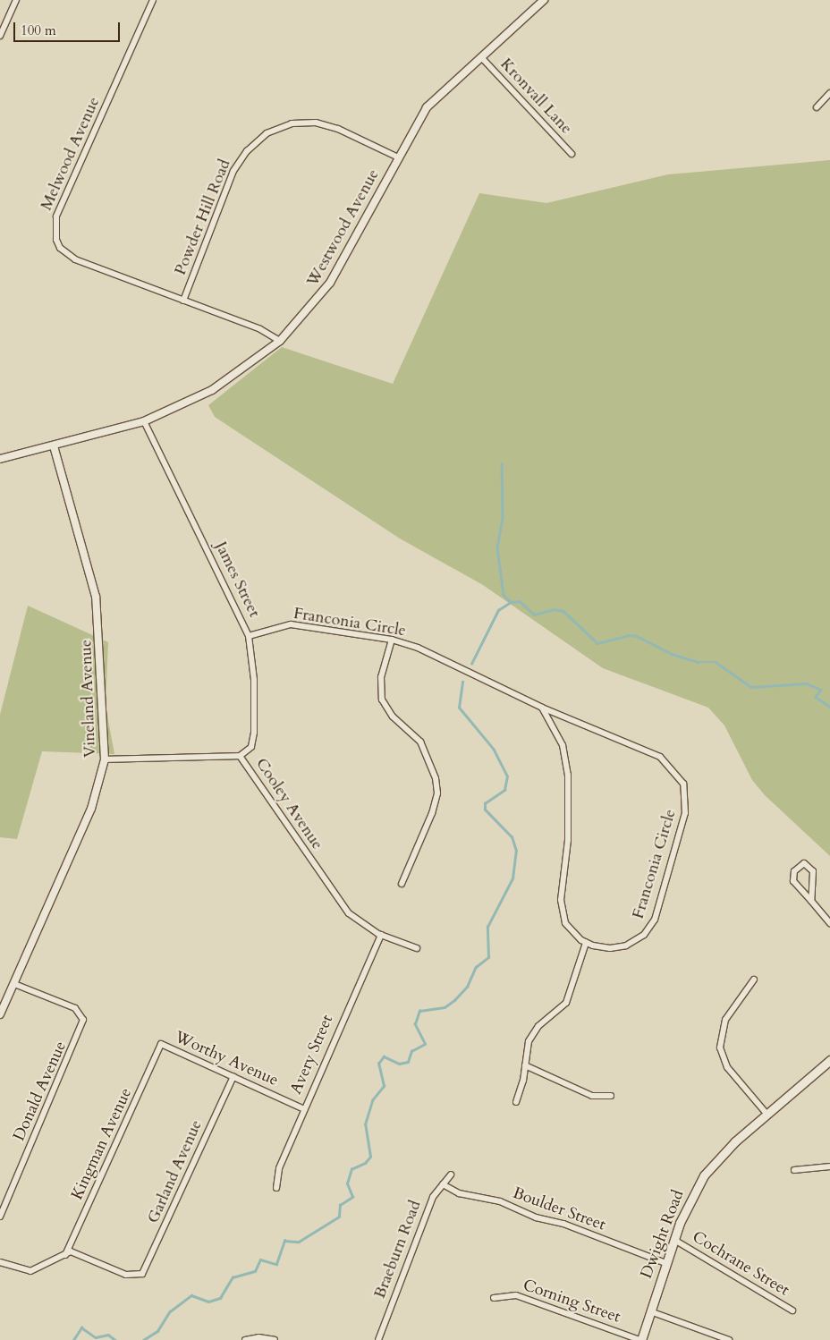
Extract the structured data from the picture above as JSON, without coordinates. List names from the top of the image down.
{
  "streets": {
    "main road": ["Dwight Road"],
    "street": [
      "Kronvall Lane",
      "Melwood Avenue",
      "Powder Hill Road",
      "Westwood Avenue",
      "James Street",
      "Franconia Circle",
      "Vineland Avenue",
      "Cooley Avenue",
      "Avery Street",
      "Worthy Avenue",
      "Donald Avenue",
      "Kingman Avenue",
      "Garland Avenue",
      "Boulder Street",
      "Braeburn Road",
      "Cochrane Street",
      "Corning Street"
    ]
  },
  "crossings": [
    ["Kronvall Lane", "Westwood Avenue"],
    ["Melwood Avenue", "Powder Hill Road"],
    ["Melwood Avenue", "Westwood Avenue"],
    ["Powder Hill Road", "Westwood Avenue"],
    ["Westwood Avenue", "James Street"],
    ["Westwood Avenue", "Vineland Avenue"],
    ["James Street", "Franconia Circle"],
    ["James Street", "Cooley Avenue"],
    ["Vineland Avenue", "Cooley Avenue"],
    ["Vineland Avenue", "Donald Avenue"],
    ["Cooley Avenue", "Avery Street"],
    ["Avery Street", "Worthy Avenue"],
    ["Worthy Avenue", "Kingman Avenue"],
    ["Worthy Avenue", "Garland Avenue"],
    ["Kingman Avenue", "Garland Avenue"],
    ["Boulder Street", "Dwight Road"],
    ["Boulder Street", "Braeburn Road"],
    ["Dwight Road", "Cochrane Street"],
    ["Dwight Road", "Corning Street"]
  ],
  "scale_bar": "100 m"
}
